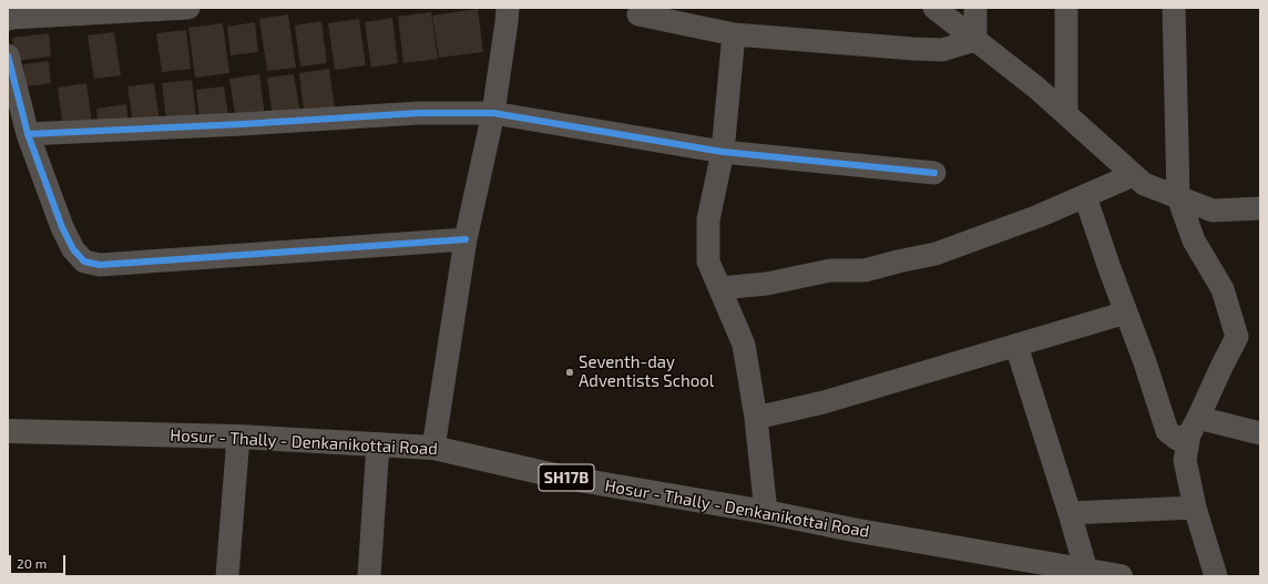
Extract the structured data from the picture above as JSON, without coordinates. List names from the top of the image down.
{
  "streets": {
    "main road": ["Hosur - Thally - Denkanikottai Road", "SH17B"]
  },
  "places": ["Seventh-day Adventists School"],
  "scale_bar": "20 m"
}
